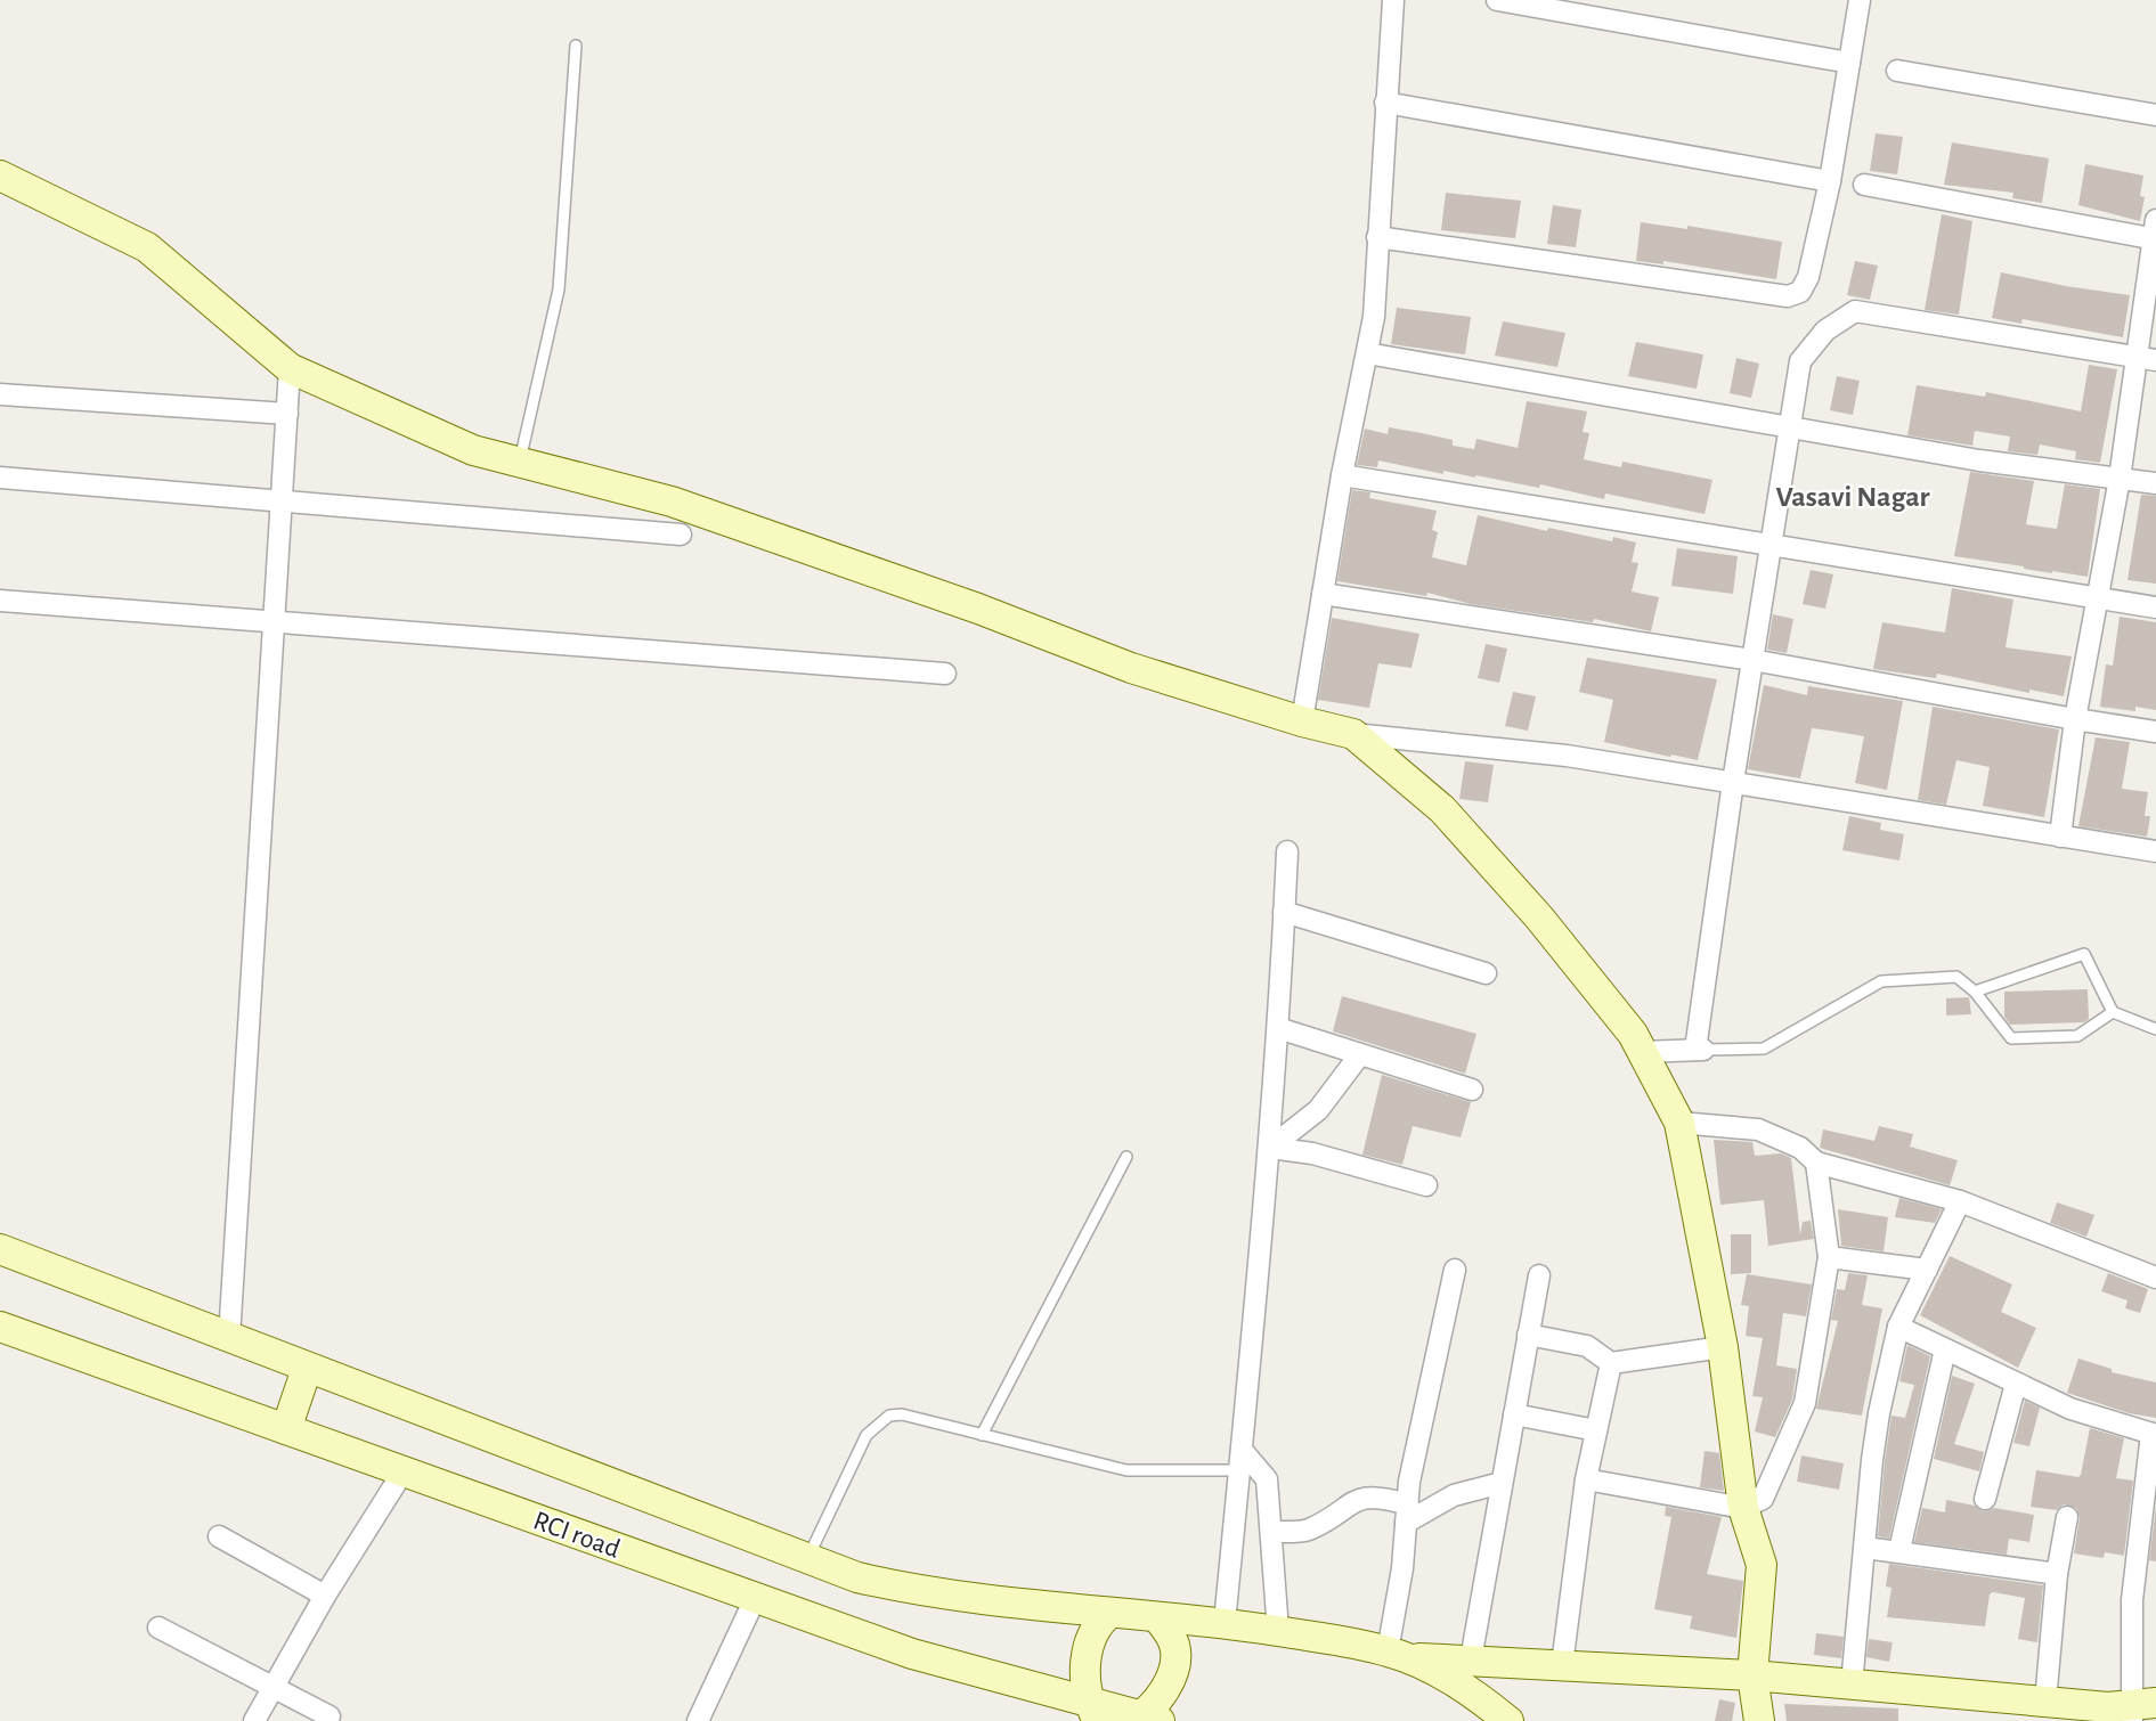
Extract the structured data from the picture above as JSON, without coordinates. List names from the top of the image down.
{
  "streets": {
    "street": ["RCI road"]
  },
  "districts": ["Vasavi Nagar"]
}
